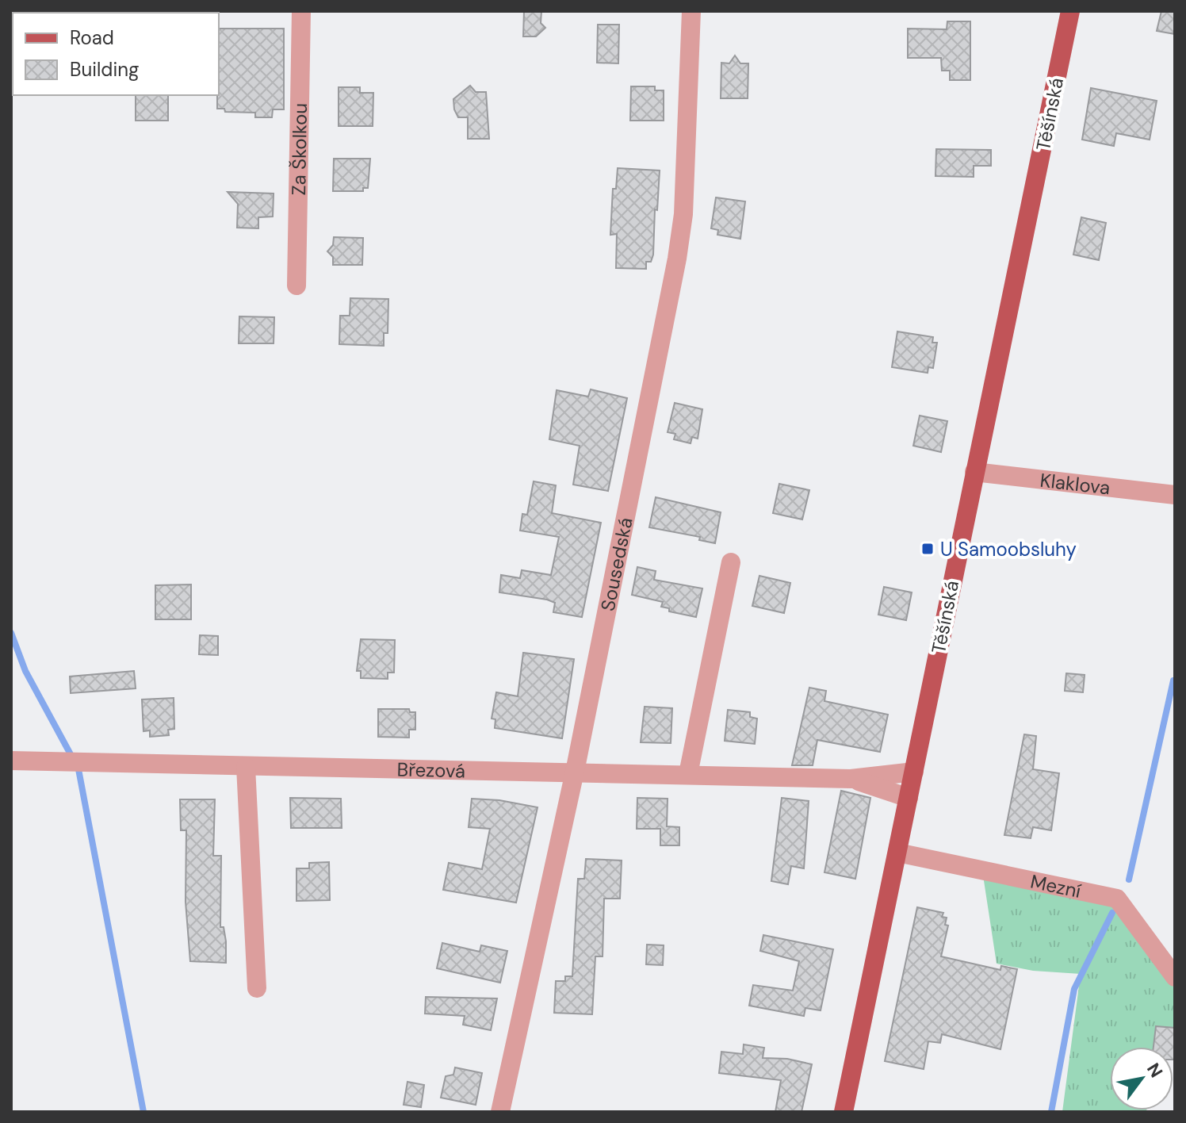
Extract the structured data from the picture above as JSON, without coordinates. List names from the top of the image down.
{
  "streets": {
    "main road": ["Těšínská"],
    "street": [
      "Za Školkou",
      "Klaklova",
      "Sousedská",
      "Březová",
      "Mezní"
    ]
  },
  "crossings": [
    ["Těšínská", "Klaklova"],
    ["Těšínská", "Březová"],
    ["Těšínská", "Mezní"],
    ["Sousedská", "Březová"]
  ],
  "places": {
    "transit": ["U Samoobsluhy"]
  },
  "legend": ["Road", "Building"],
  "north": "top right"
}
